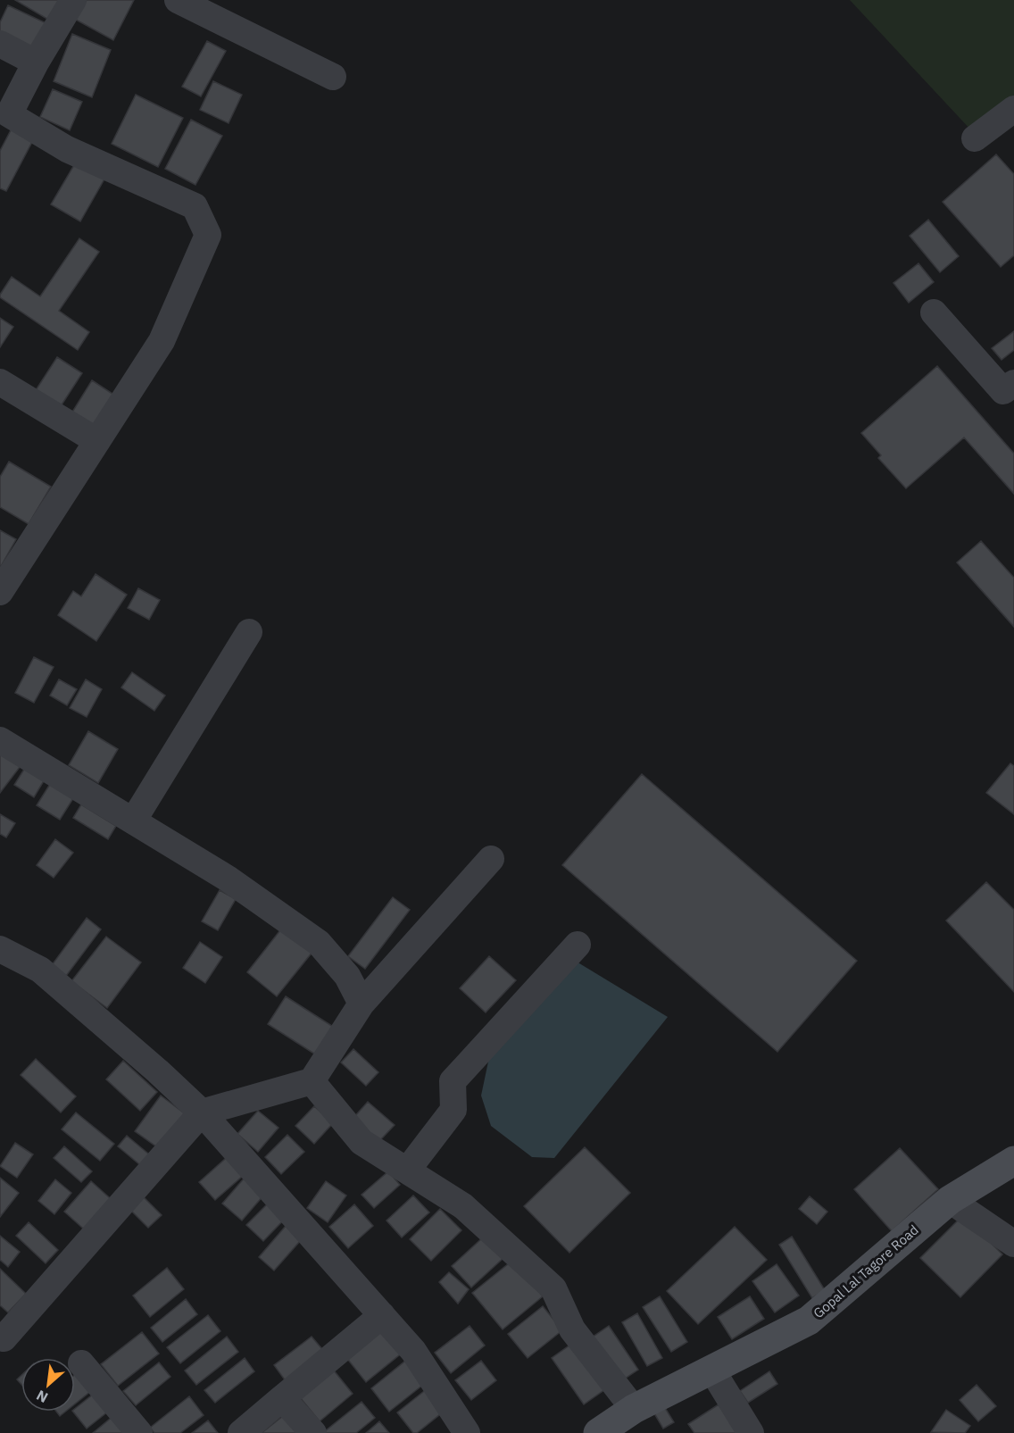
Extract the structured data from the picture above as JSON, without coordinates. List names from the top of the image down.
{
  "streets": {
    "street": ["Gopal Lal Tagore Road"]
  },
  "north": "bottom left"
}
